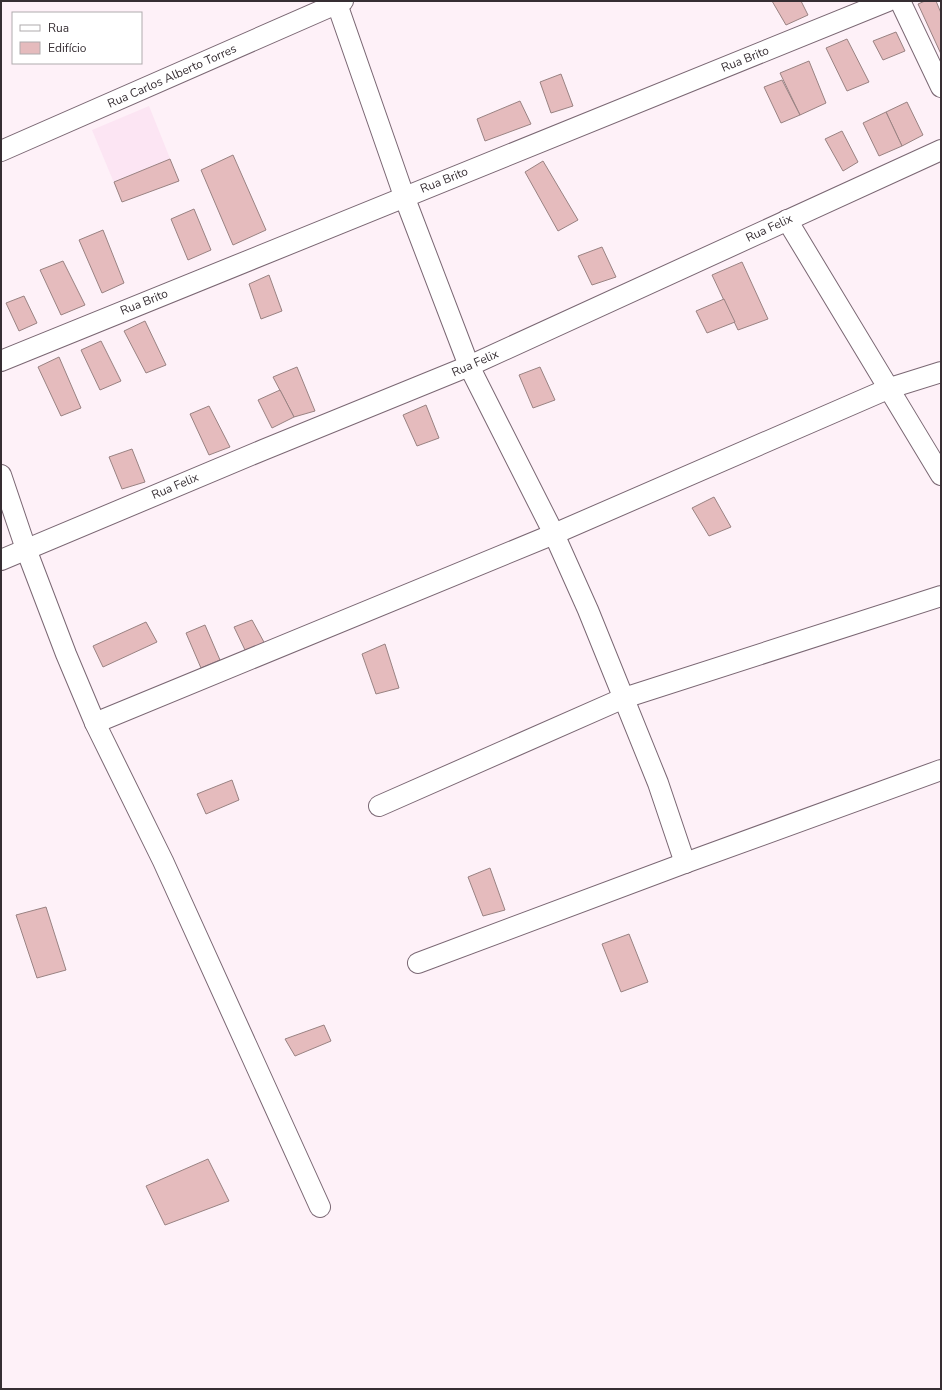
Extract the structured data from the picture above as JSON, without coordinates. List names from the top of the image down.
{
  "streets": {
    "street": ["Rua Brito", "Rua Carlos Alberto Torres", "Rua Felix"]
  },
  "legend": ["Rua", "Edifício"]
}
